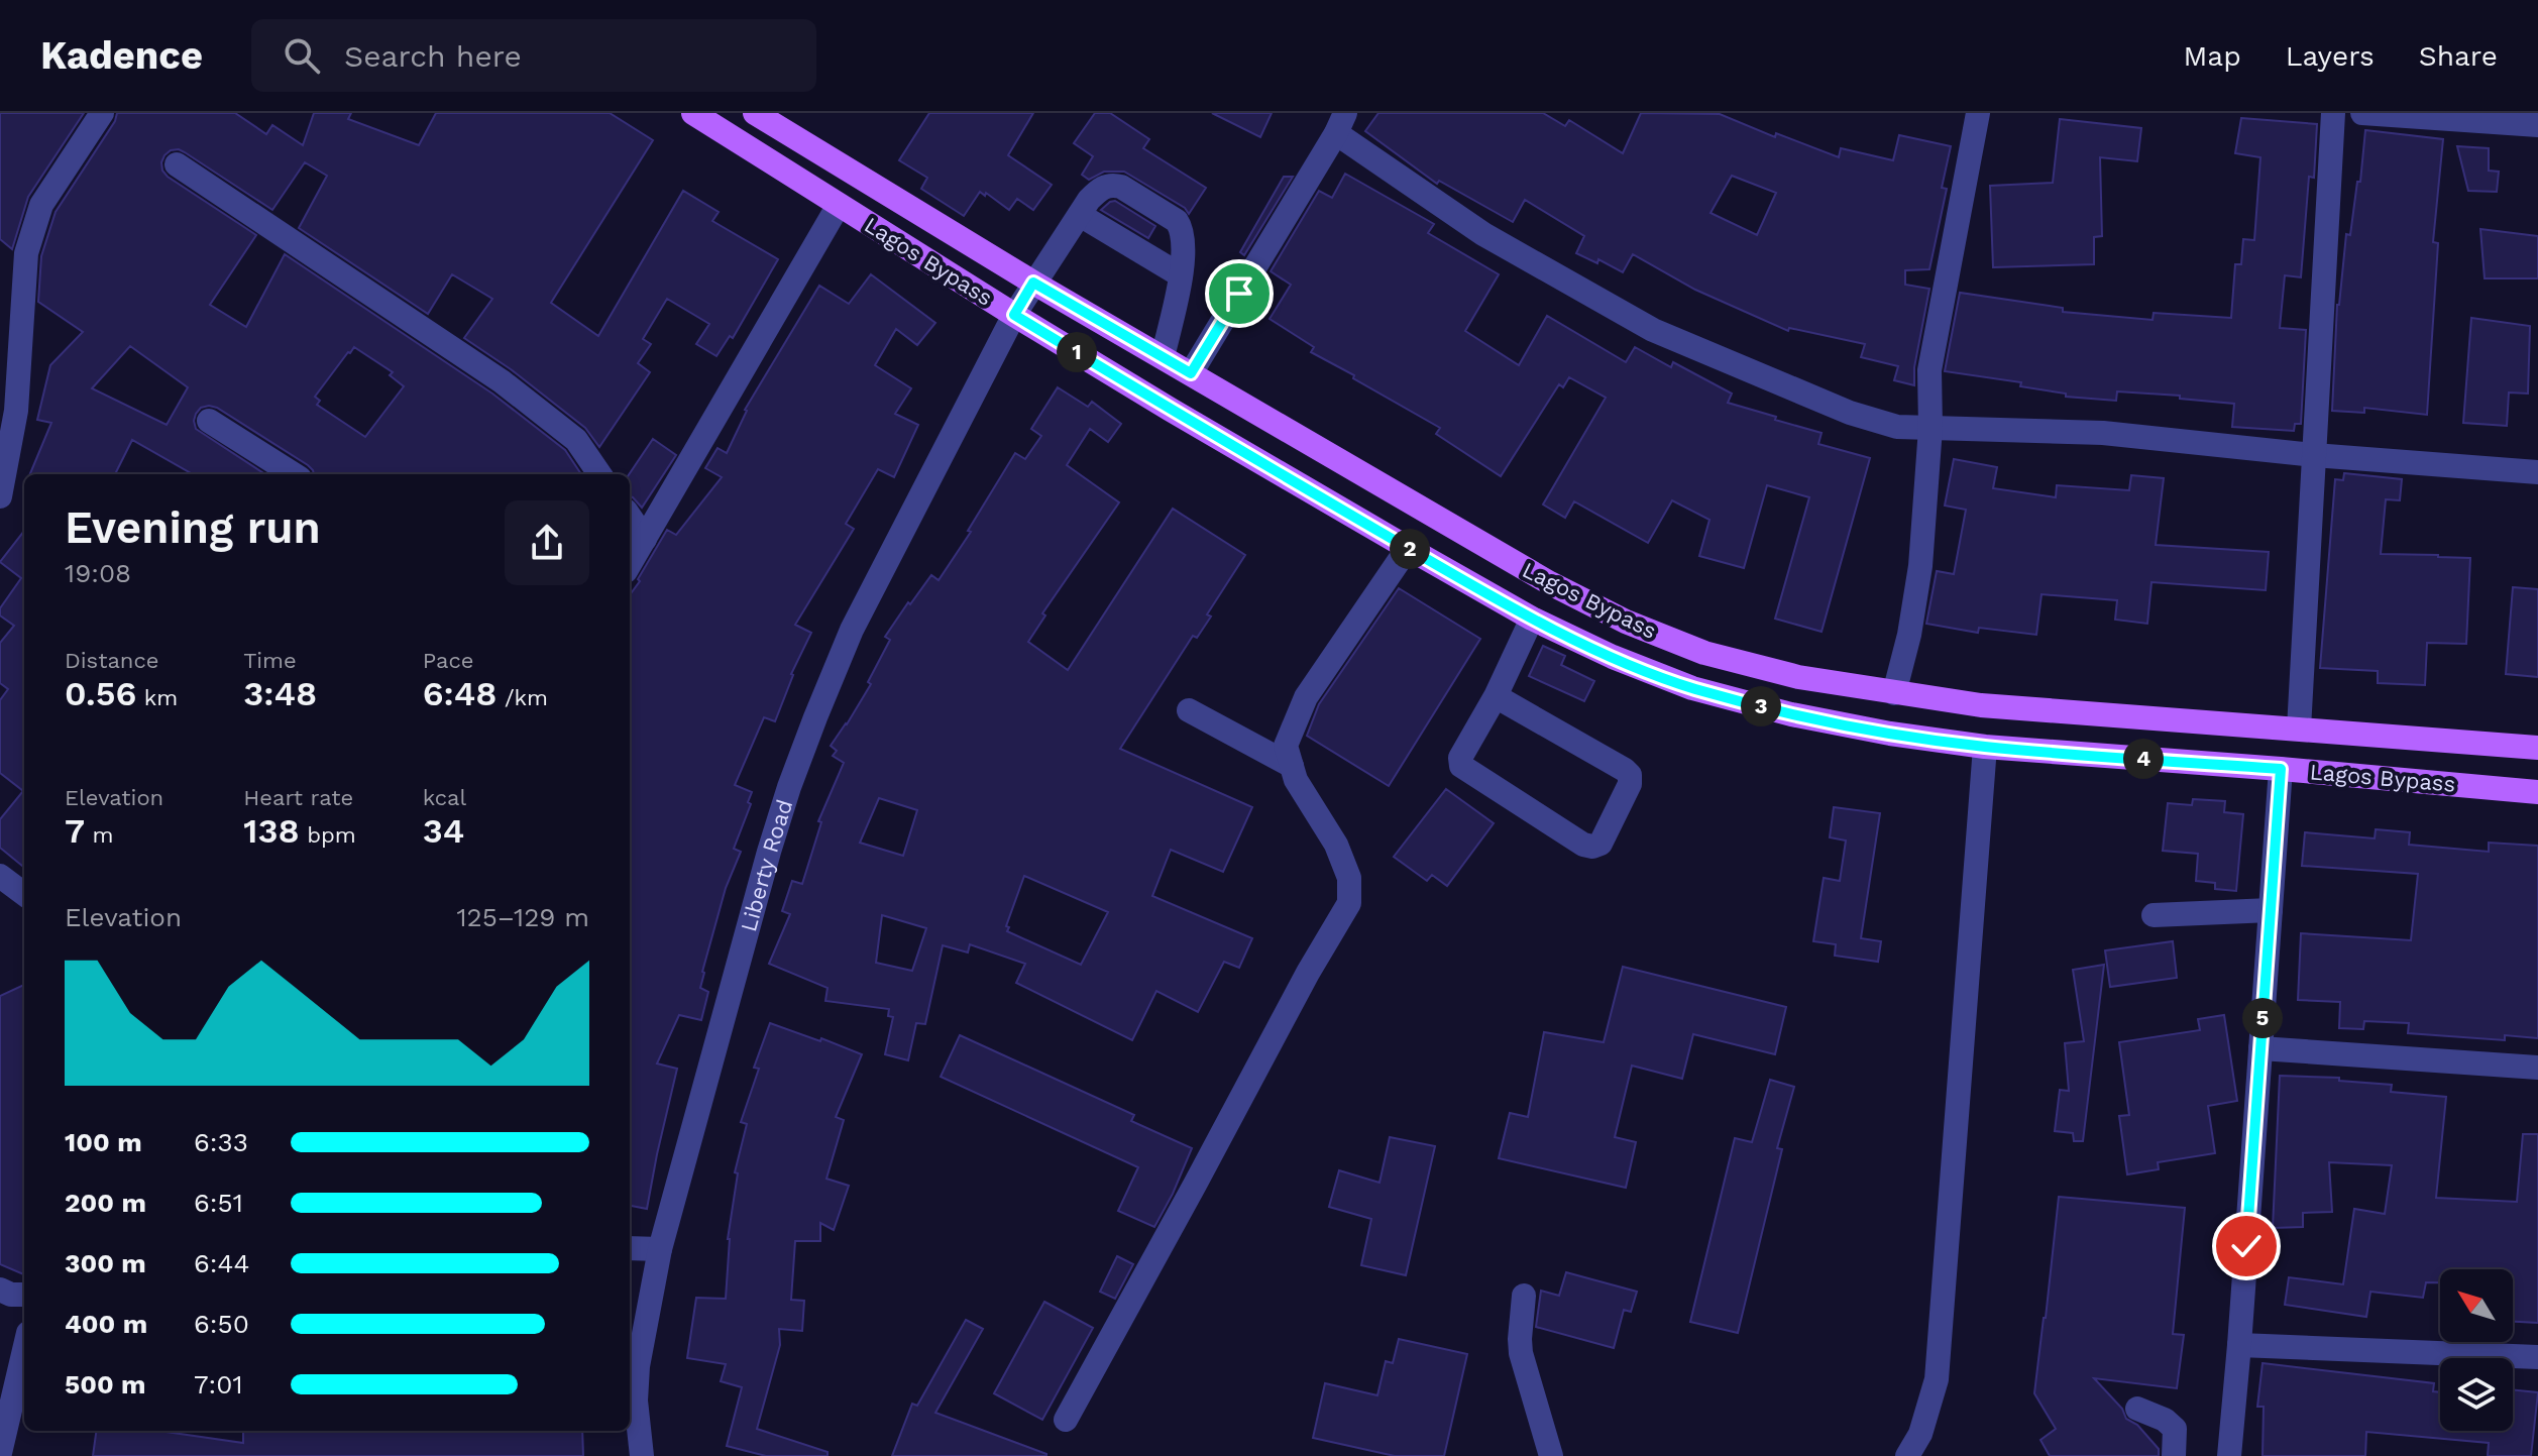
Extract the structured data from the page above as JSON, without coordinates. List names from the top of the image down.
{
  "streets": {
    "main road": ["Lagos Bypass"],
    "street": ["Liberty Road"]
  },
  "crossings": [
    ["Lagos Bypass", "Liberty Road"]
  ],
  "north": "top left",
  "page": {
    "header": "Kadence",
    "search": "Search here",
    "nav": ["Map", "Layers", "Share"],
    "pins": [
      "1",
      "2",
      "3",
      "4",
      "5"
    ],
    "heading": ["Evening run", "19:08"],
    "stats": [
      ["Distance", "0.56 km"],
      ["Time", "3:48"],
      ["Pace", "6:48 /km"],
      ["Elevation", "7 m"],
      ["Heart rate", "138 bpm"],
      ["kcal", "34"]
    ],
    "chart": ["Elevation", "125–129 m"],
    "list": [
      {
        "name": "100 m",
        "note": "6:33"
      },
      {
        "name": "200 m",
        "note": "6:51"
      },
      {
        "name": "300 m",
        "note": "6:44"
      },
      {
        "name": "400 m",
        "note": "6:50"
      },
      {
        "name": "500 m",
        "note": "7:01"
      }
    ]
  }
}
